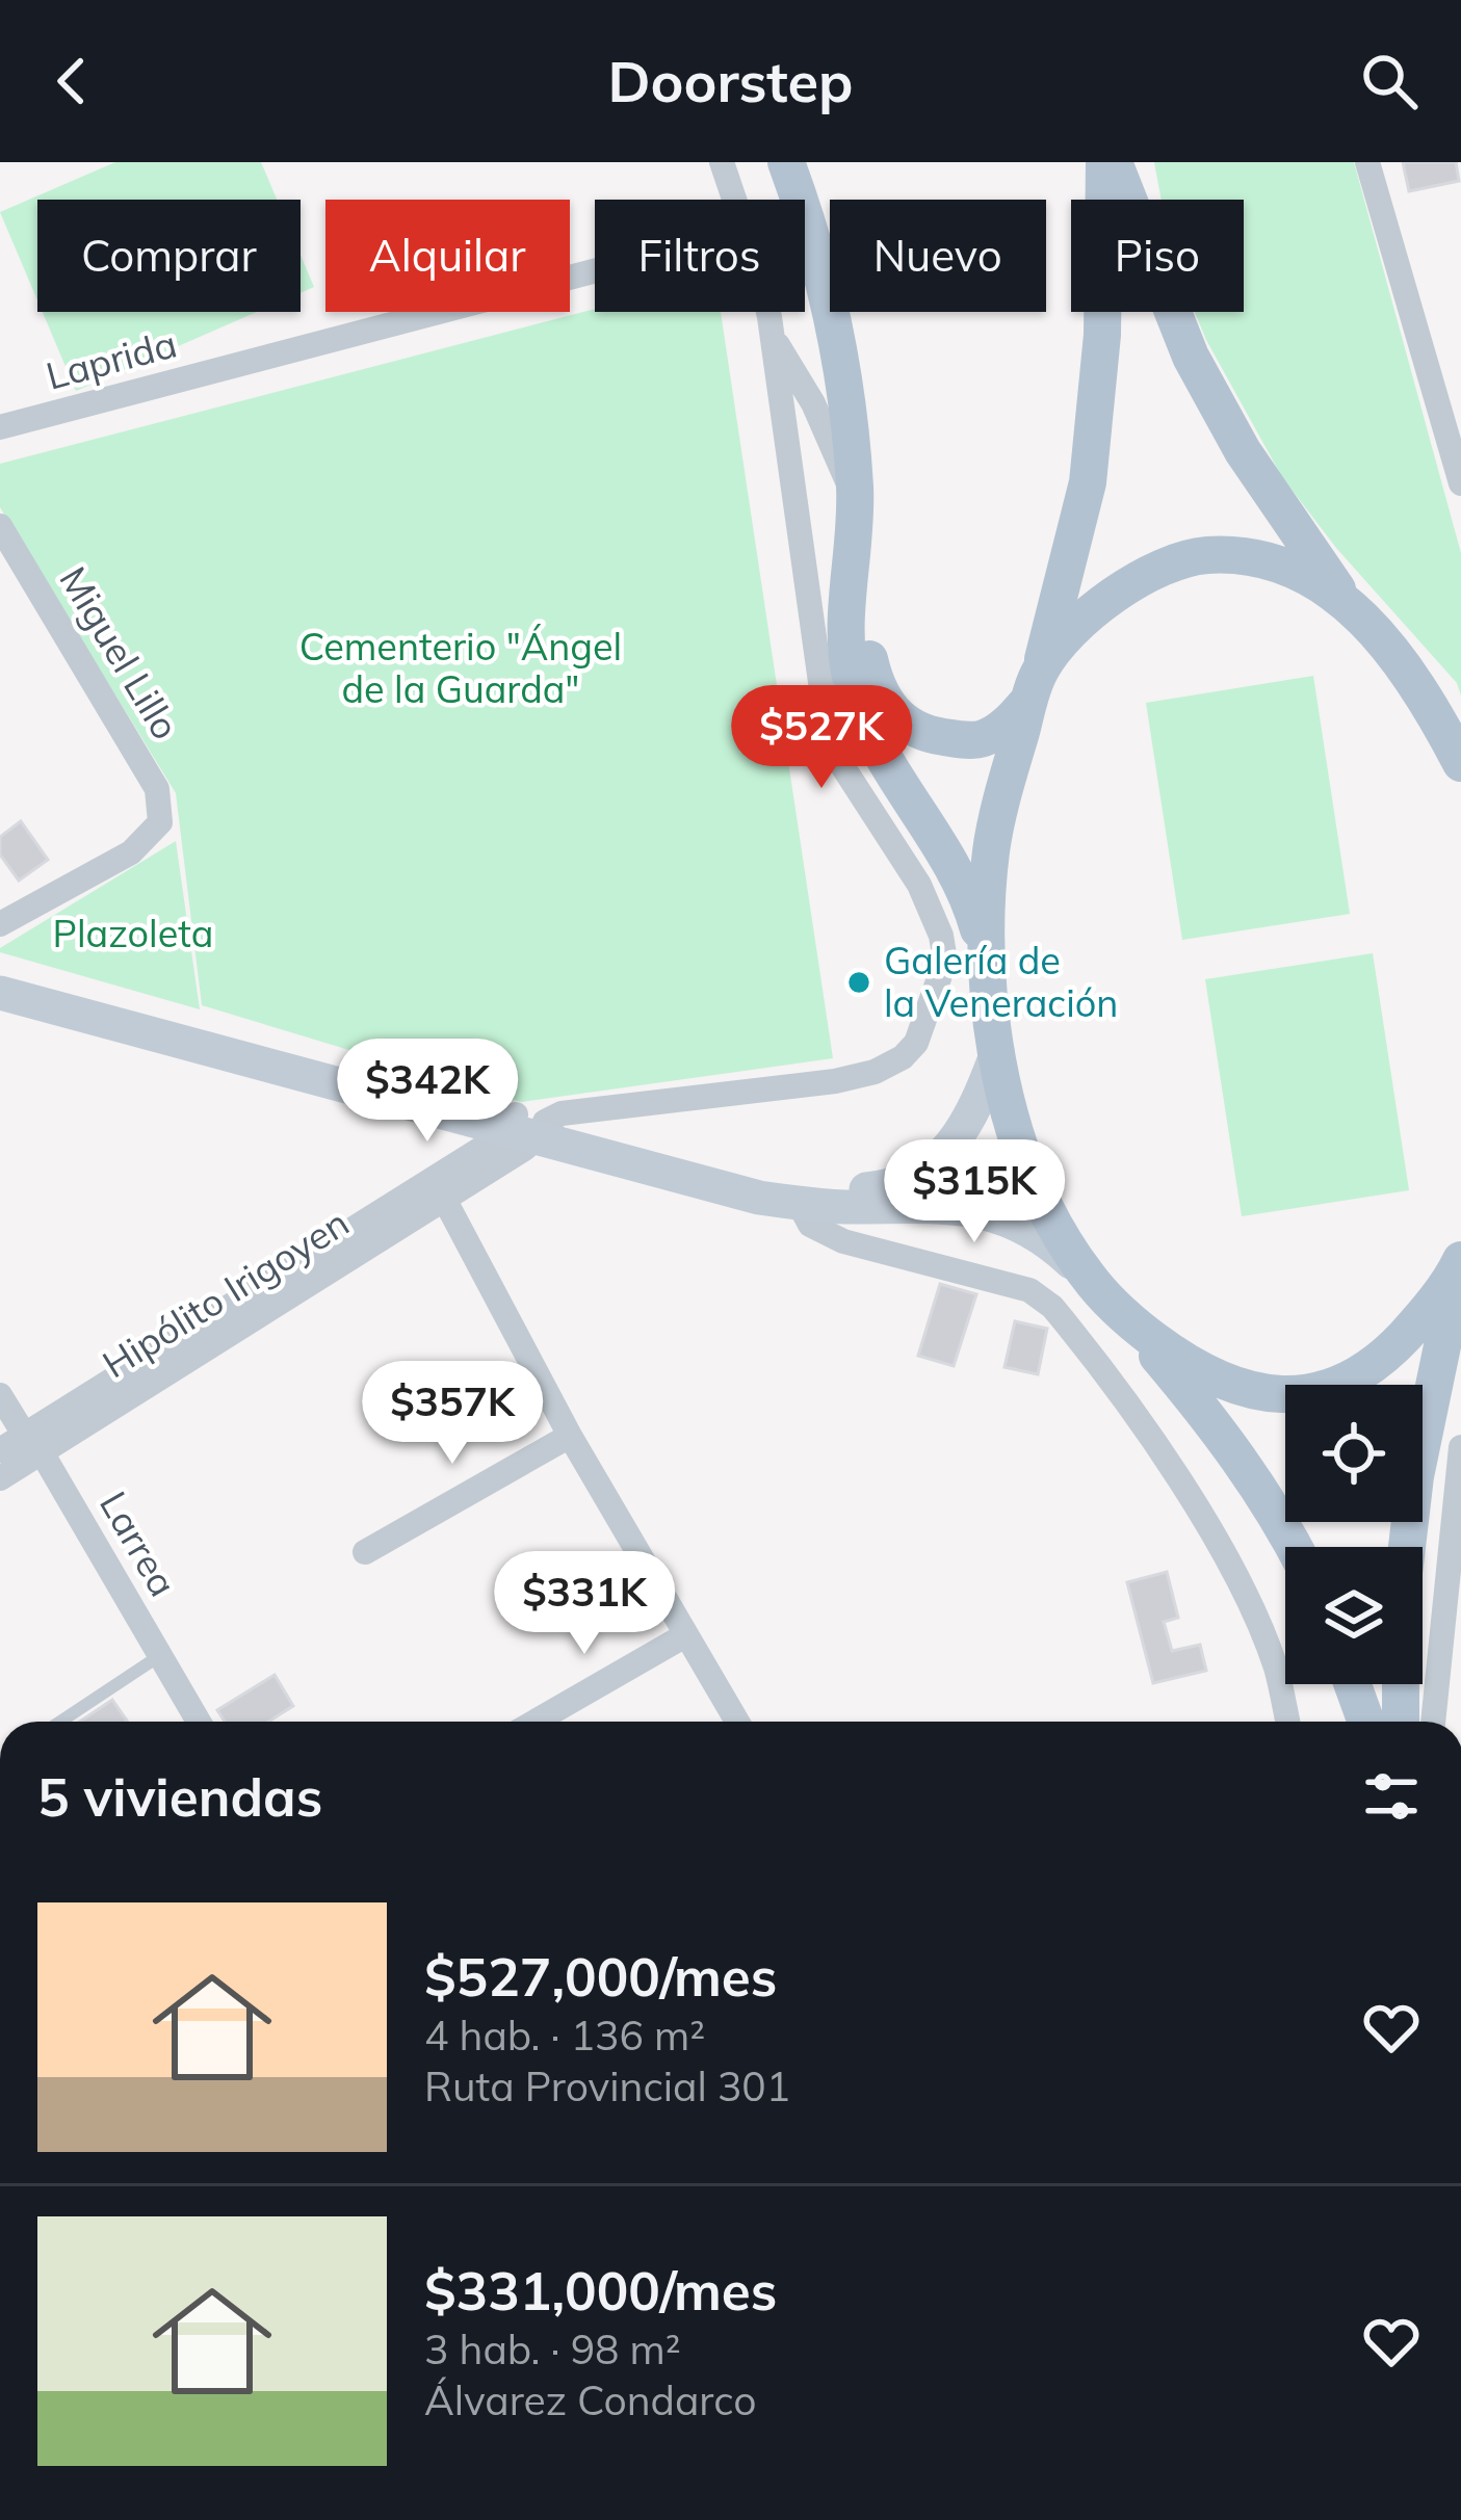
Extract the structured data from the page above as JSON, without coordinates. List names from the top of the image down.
{
  "streets": {
    "street": [
      "Laprida",
      "Miguel Lillo",
      "Hipólito Irigoyen",
      "Larrea"
    ]
  },
  "crossings": [
    ["Hipólito Irigoyen", "Larrea"]
  ],
  "parks": ["Cementerio \"Ángel de la Guarda\"", "Plazoleta"],
  "places": ["Galería de la Veneración"],
  "page": {
    "header": "Doorstep",
    "chip": [
      "Comprar",
      "Alquilar",
      "Filtros",
      "Nuevo",
      "Piso"
    ],
    "price": [
      "$527K",
      "$342K",
      "$315K",
      "$357K",
      "$331K"
    ],
    "heading": "5 viviendas",
    "list": [
      {
        "name": "$527,000/mes",
        "note": "4 hab. · 136 m² · Ruta Provincial 301"
      },
      {
        "name": "$331,000/mes",
        "note": "3 hab. · 98 m² · Álvarez Condarco"
      }
    ]
  }
}
